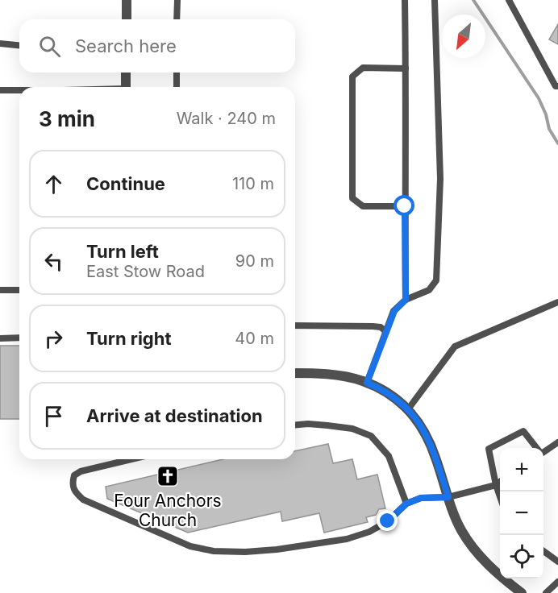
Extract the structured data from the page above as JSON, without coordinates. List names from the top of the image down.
{
  "places": {
    "church": ["Four Anchors Church"]
  },
  "north": "bottom left",
  "page": {
    "search": "Search here",
    "heading": ["3 min", "Walk · 240 m"],
    "list": [
      ["Continue", "110 m"],
      ["Turn left", "East Stow Road", "90 m"],
      ["Turn right", "40 m"],
      "Arrive at destination"
    ],
    "map_buttons": ["+", "−"]
  }
}
